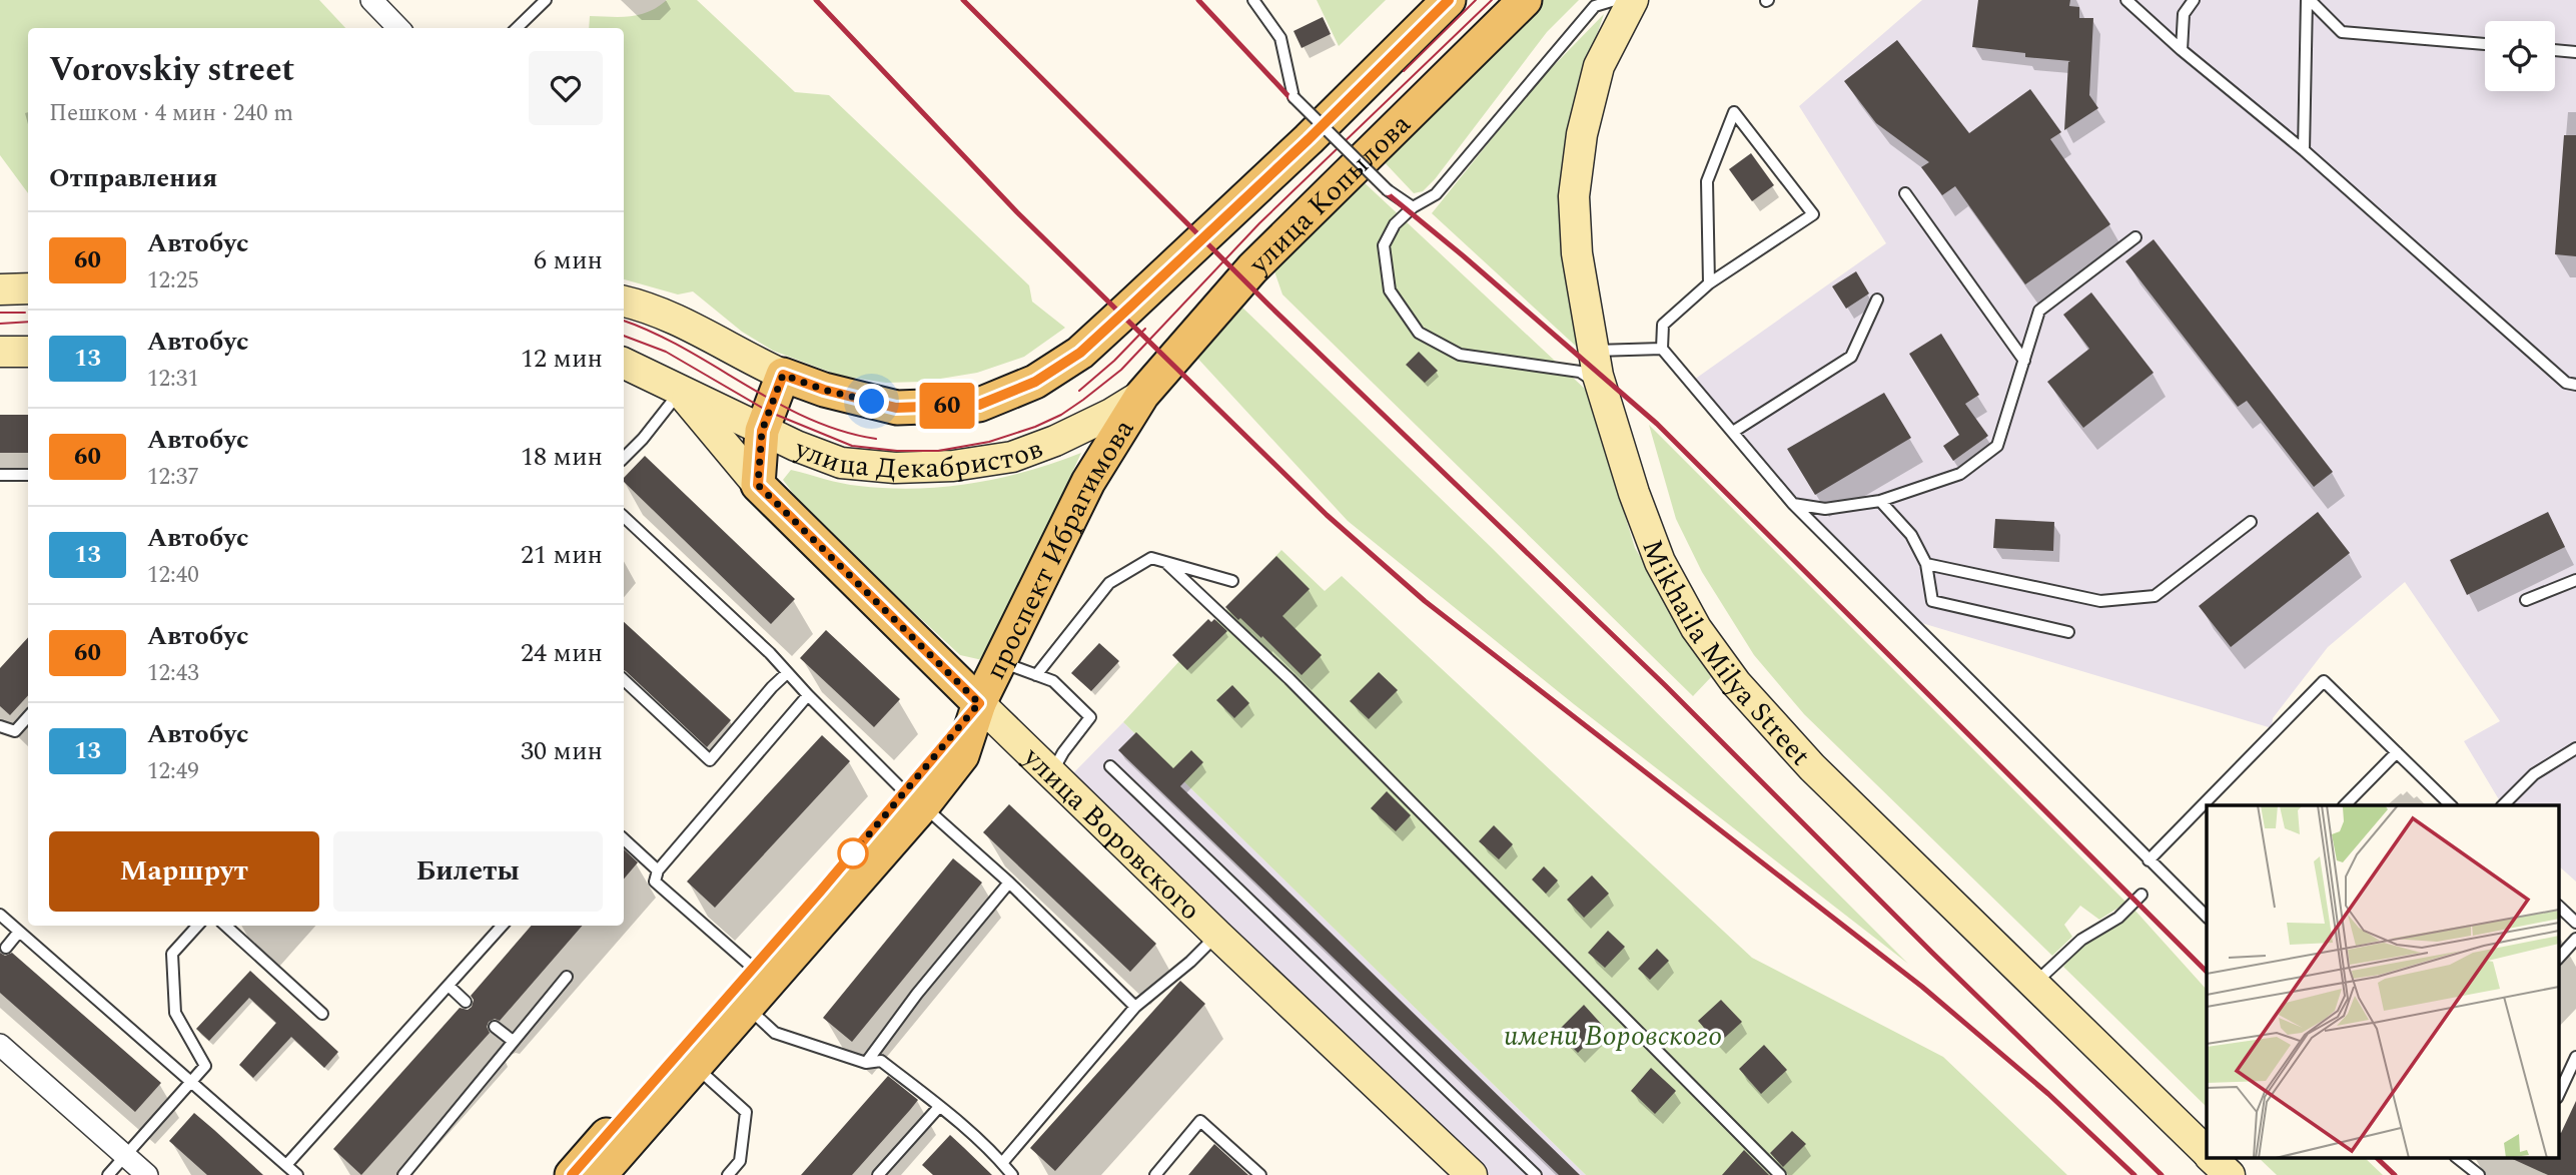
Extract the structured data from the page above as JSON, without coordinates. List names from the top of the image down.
{
  "streets": {
    "main road": [
      "улица Копылова",
      "улица Декабристов",
      "проспект Ибрагимова",
      "Mikhaila Milya Street",
      "улица Воровского"
    ]
  },
  "crossings": [
    ["улица Копылова", "улица Декабристов"],
    ["улица Копылова", "проспект Ибрагимова"],
    ["улица Декабристов", "проспект Ибрагимова"],
    ["улица Декабристов", "улица Воровского"],
    ["проспект Ибрагимова", "улица Воровского"]
  ],
  "parks": ["имени Воровского"],
  "lines": ["bus line 60"],
  "page": {
    "on_map": "60",
    "heading": [
      ["Vorovskiy street", "Пешком · 4 мин · 240 m"],
      "Отправления"
    ],
    "list": [
      {
        "mark": "60",
        "name": "Автобус",
        "note": "12:25",
        "value": "6 мин"
      },
      {
        "mark": "13",
        "name": "Автобус",
        "note": "12:31",
        "value": "12 мин"
      },
      {
        "mark": "60",
        "name": "Автобус",
        "note": "12:37",
        "value": "18 мин"
      },
      {
        "mark": "13",
        "name": "Автобус",
        "note": "12:40",
        "value": "21 мин"
      },
      {
        "mark": "60",
        "name": "Автобус",
        "note": "12:43",
        "value": "24 мин"
      },
      {
        "mark": "13",
        "name": "Автобус",
        "note": "12:49",
        "value": "30 мин"
      }
    ],
    "buttons": ["Маршрут", "Билеты"]
  }
}
